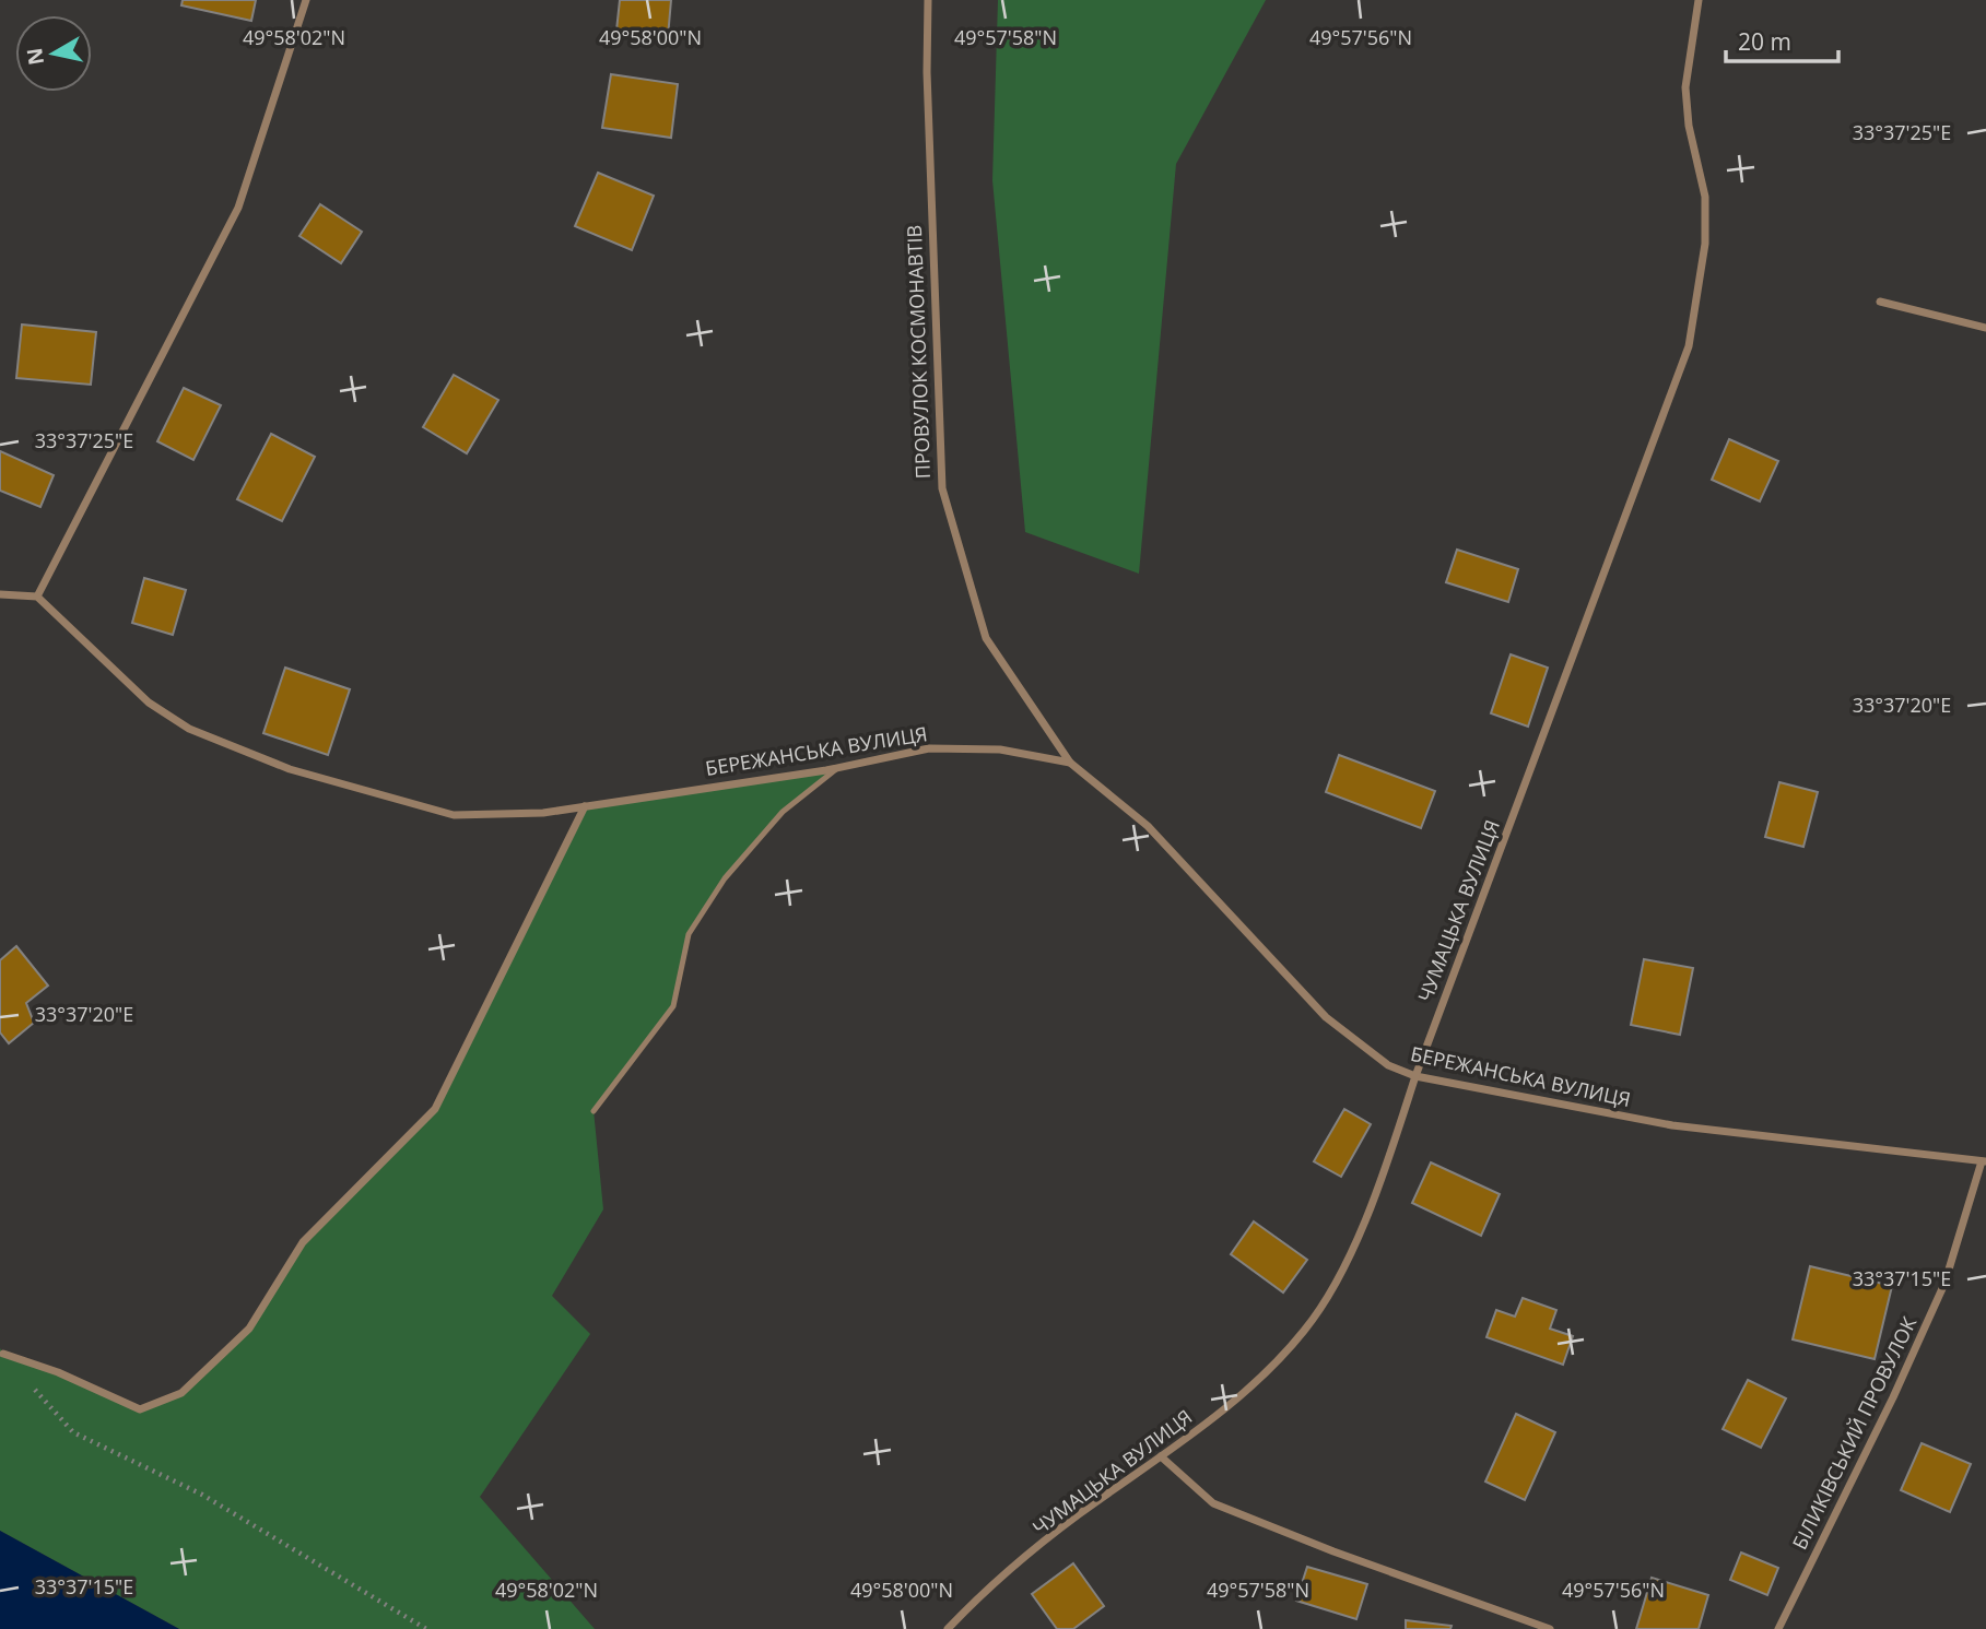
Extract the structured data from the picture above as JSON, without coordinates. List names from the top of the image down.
{
  "streets": {
    "street": [
      "ПРОВУЛОК КОСМОНАВТІВ",
      "БЕРЕЖАНСЬКА ВУЛИЦЯ",
      "ЧУМАЦЬКА ВУЛИЦЯ",
      "БІЛИКІВСЬКИЙ ПРОВУЛОК"
    ]
  },
  "crossings": [
    ["ПРОВУЛОК КОСМОНАВТІВ", "БЕРЕЖАНСЬКА ВУЛИЦЯ"],
    ["БЕРЕЖАНСЬКА ВУЛИЦЯ", "ЧУМАЦЬКА ВУЛИЦЯ"],
    ["БЕРЕЖАНСЬКА ВУЛИЦЯ", "БІЛИКІВСЬКИЙ ПРОВУЛОК"]
  ],
  "scale_bar": "20 m",
  "north": "left",
  "coordinates": [
    "49°58'02\"N",
    "49°58'00\"N",
    "49°57'58\"N",
    "49°57'56\"N",
    "33°37'25\"E",
    "33°37'20\"E",
    "33°37'15\"E"
  ]
}
